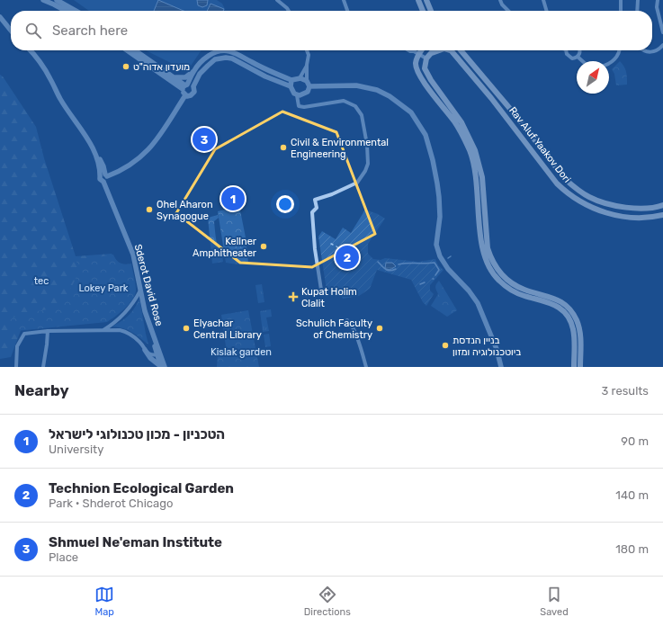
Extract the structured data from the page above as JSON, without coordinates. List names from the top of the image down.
{
  "streets": {
    "main road": ["Rav Aluf Yaakov Dori"],
    "street": ["Sderot David Rose"]
  },
  "parks": ["tec", "Lokey Park", "Kislak garden"],
  "places": {
    "other": [
      "מועדון אדוה\"ט",
      "Civil & Environmental Engineering",
      "Ohel Aharon Synagogue",
      "Kellner Amphitheater",
      "Elyachar Central Library",
      "Schulich Faculty of Chemistry",
      "בניין הנדסת ביוטכנולוגיה ומזון"
    ],
    "health": ["Kupat Holim Clalit"]
  },
  "north": "top right",
  "page": {
    "search": "Search here",
    "pins": ["3", "1", "2"],
    "heading": ["Nearby", "3 results"],
    "list": [
      {
        "mark": "1",
        "name": "הטכניון - מכון טכנולוגי לישראל",
        "note": "University",
        "value": "90 m"
      },
      {
        "mark": "2",
        "name": "Technion Ecological Garden",
        "note": "Park · Shderot Chicago",
        "value": "140 m"
      },
      {
        "mark": "3",
        "name": "Shmuel Ne'eman Institute",
        "note": "Place",
        "value": "180 m"
      }
    ],
    "nav": ["Map", "Directions", "Saved"]
  }
}
